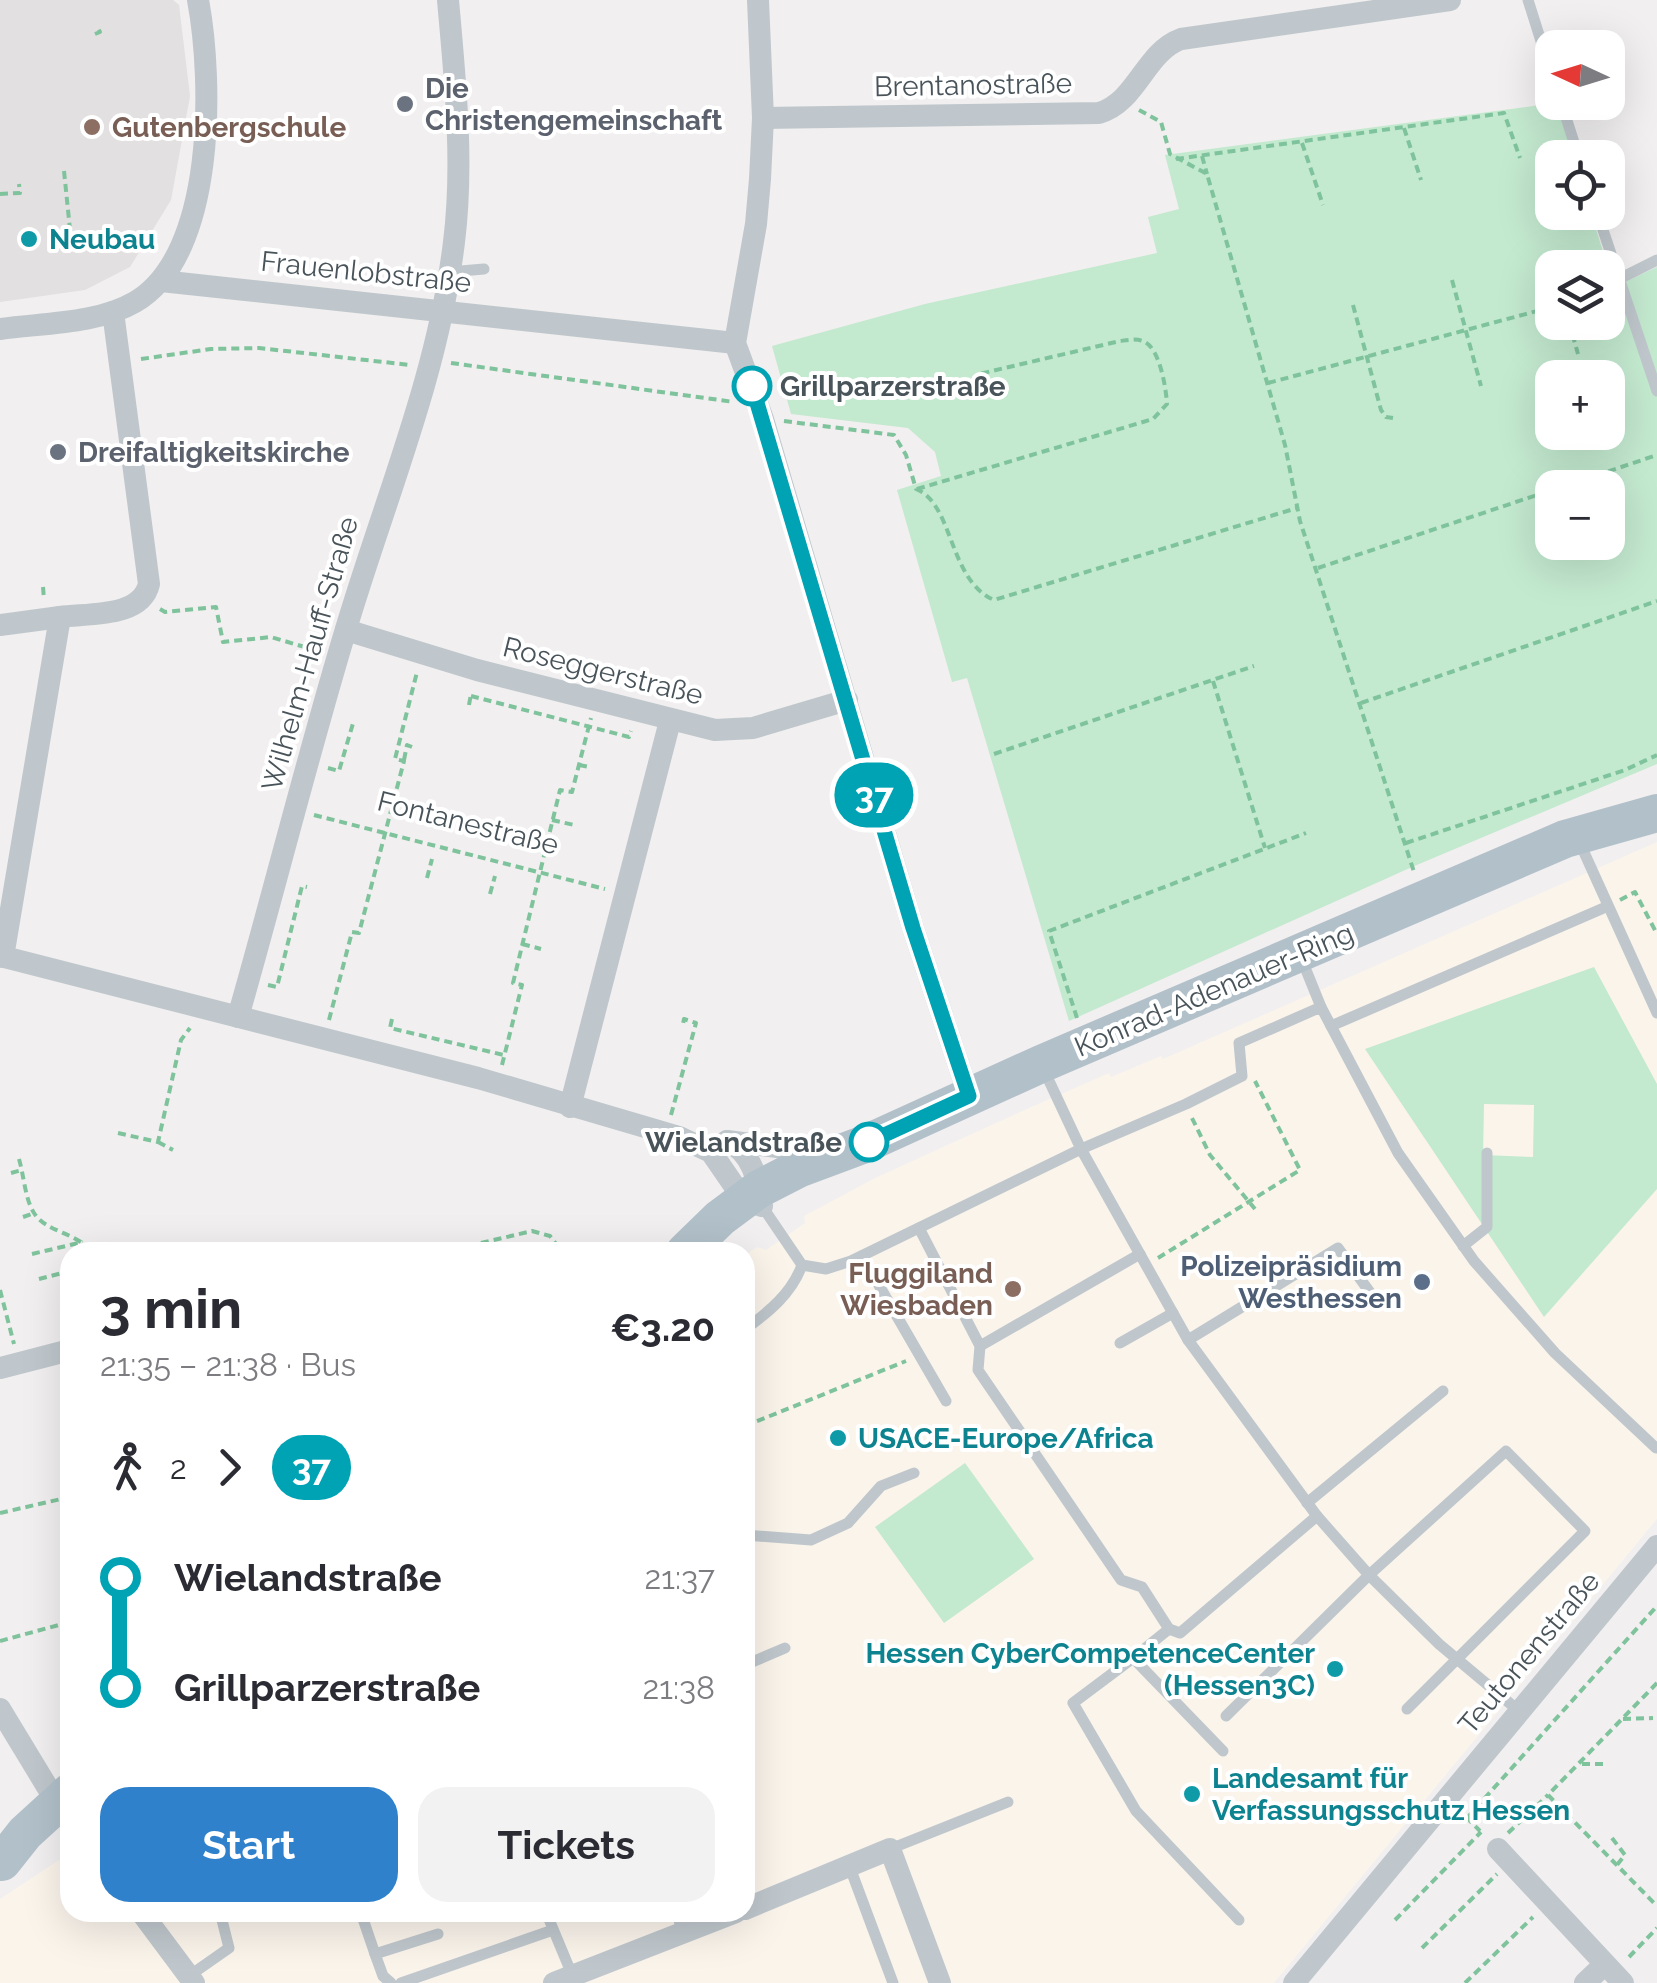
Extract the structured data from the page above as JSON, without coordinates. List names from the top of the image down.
{
  "streets": {
    "main road": ["Konrad-Adenauer-Ring"],
    "street": [
      "Brentanostraße",
      "Frauenlobstraße",
      "Wilhelm-Hauff-Straße",
      "Roseggerstraße",
      "Teutonenstraße"
    ],
    "path": ["Fontanestraße"]
  },
  "crossings": [
    ["Frauenlobstraße", "Wilhelm-Hauff-Straße"],
    ["Wilhelm-Hauff-Straße", "Roseggerstraße"],
    ["Wilhelm-Hauff-Straße", "Fontanestraße"]
  ],
  "places": [
    "Die Christengemeinschaft",
    "Gutenbergschule",
    "Neubau",
    "Grillparzerstraße",
    "Dreifaltigkeitskirche",
    "Wielandstraße",
    "Polizeipräsidium Westhessen",
    "Fluggiland Wiesbaden",
    "USACE-Europe/Africa",
    "Hessen CyberCompetenceCenter (Hessen3C)",
    "Landesamt für Verfassungsschutz Hessen"
  ],
  "lines": ["bus line 37"],
  "north": "left",
  "page": {
    "on_map": "37",
    "map_buttons": ["+", "−"],
    "heading": ["3 min", "21:35 – 21:38 · Bus", "€3.20"],
    "legs": ["2", "37"],
    "list": [
      {
        "name": "Wielandstraße",
        "value": "21:37"
      },
      {
        "name": "Grillparzerstraße",
        "value": "21:38"
      }
    ],
    "buttons": ["Start", "Tickets"]
  }
}
